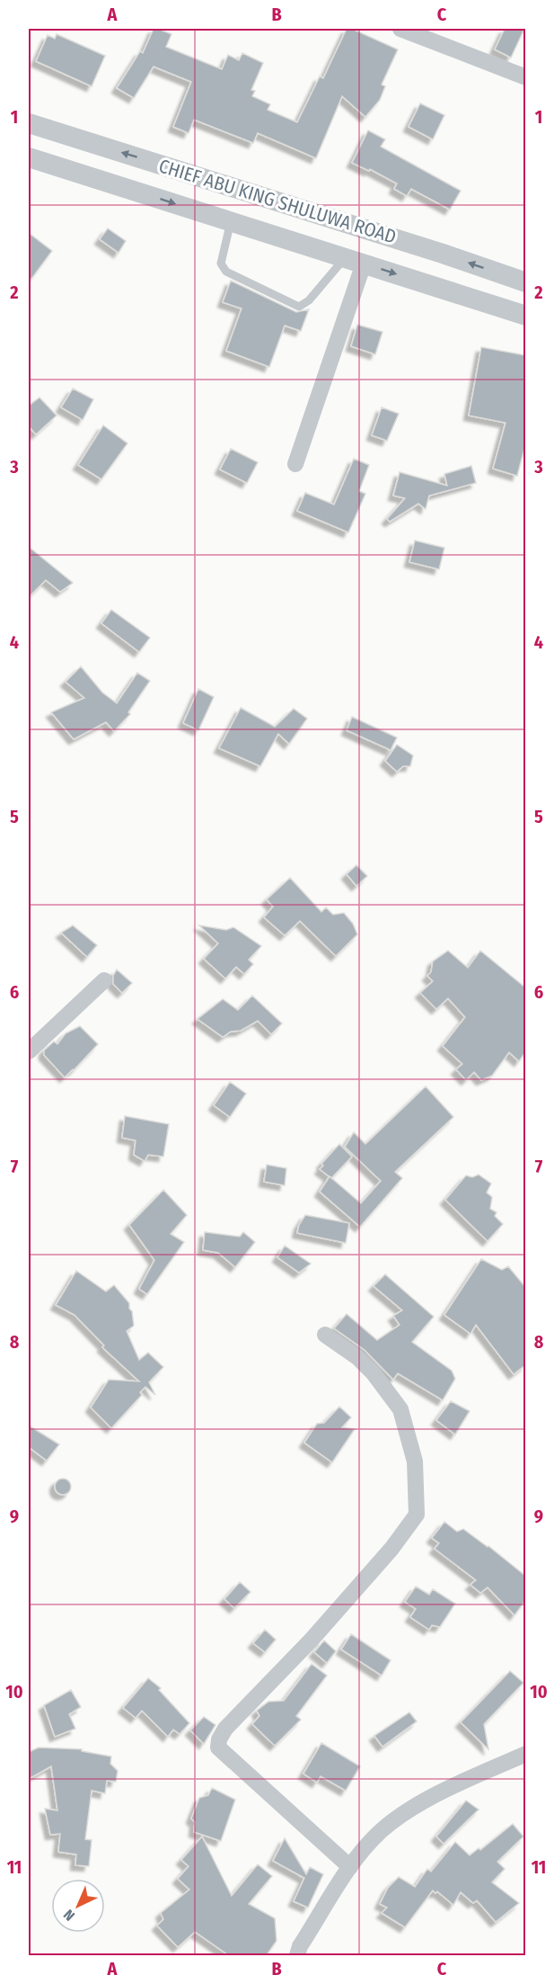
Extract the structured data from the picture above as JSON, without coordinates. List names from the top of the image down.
{
  "streets": {
    "street": ["CHIEF ABU KING SHULUWA ROAD"]
  },
  "north": "bottom left",
  "grid": {
    "columns": ["A", "B", "C"],
    "rows": [
      "1",
      "2",
      "3",
      "4",
      "5",
      "6",
      "7",
      "8",
      "9",
      "10",
      "11"
    ]
  }
}
